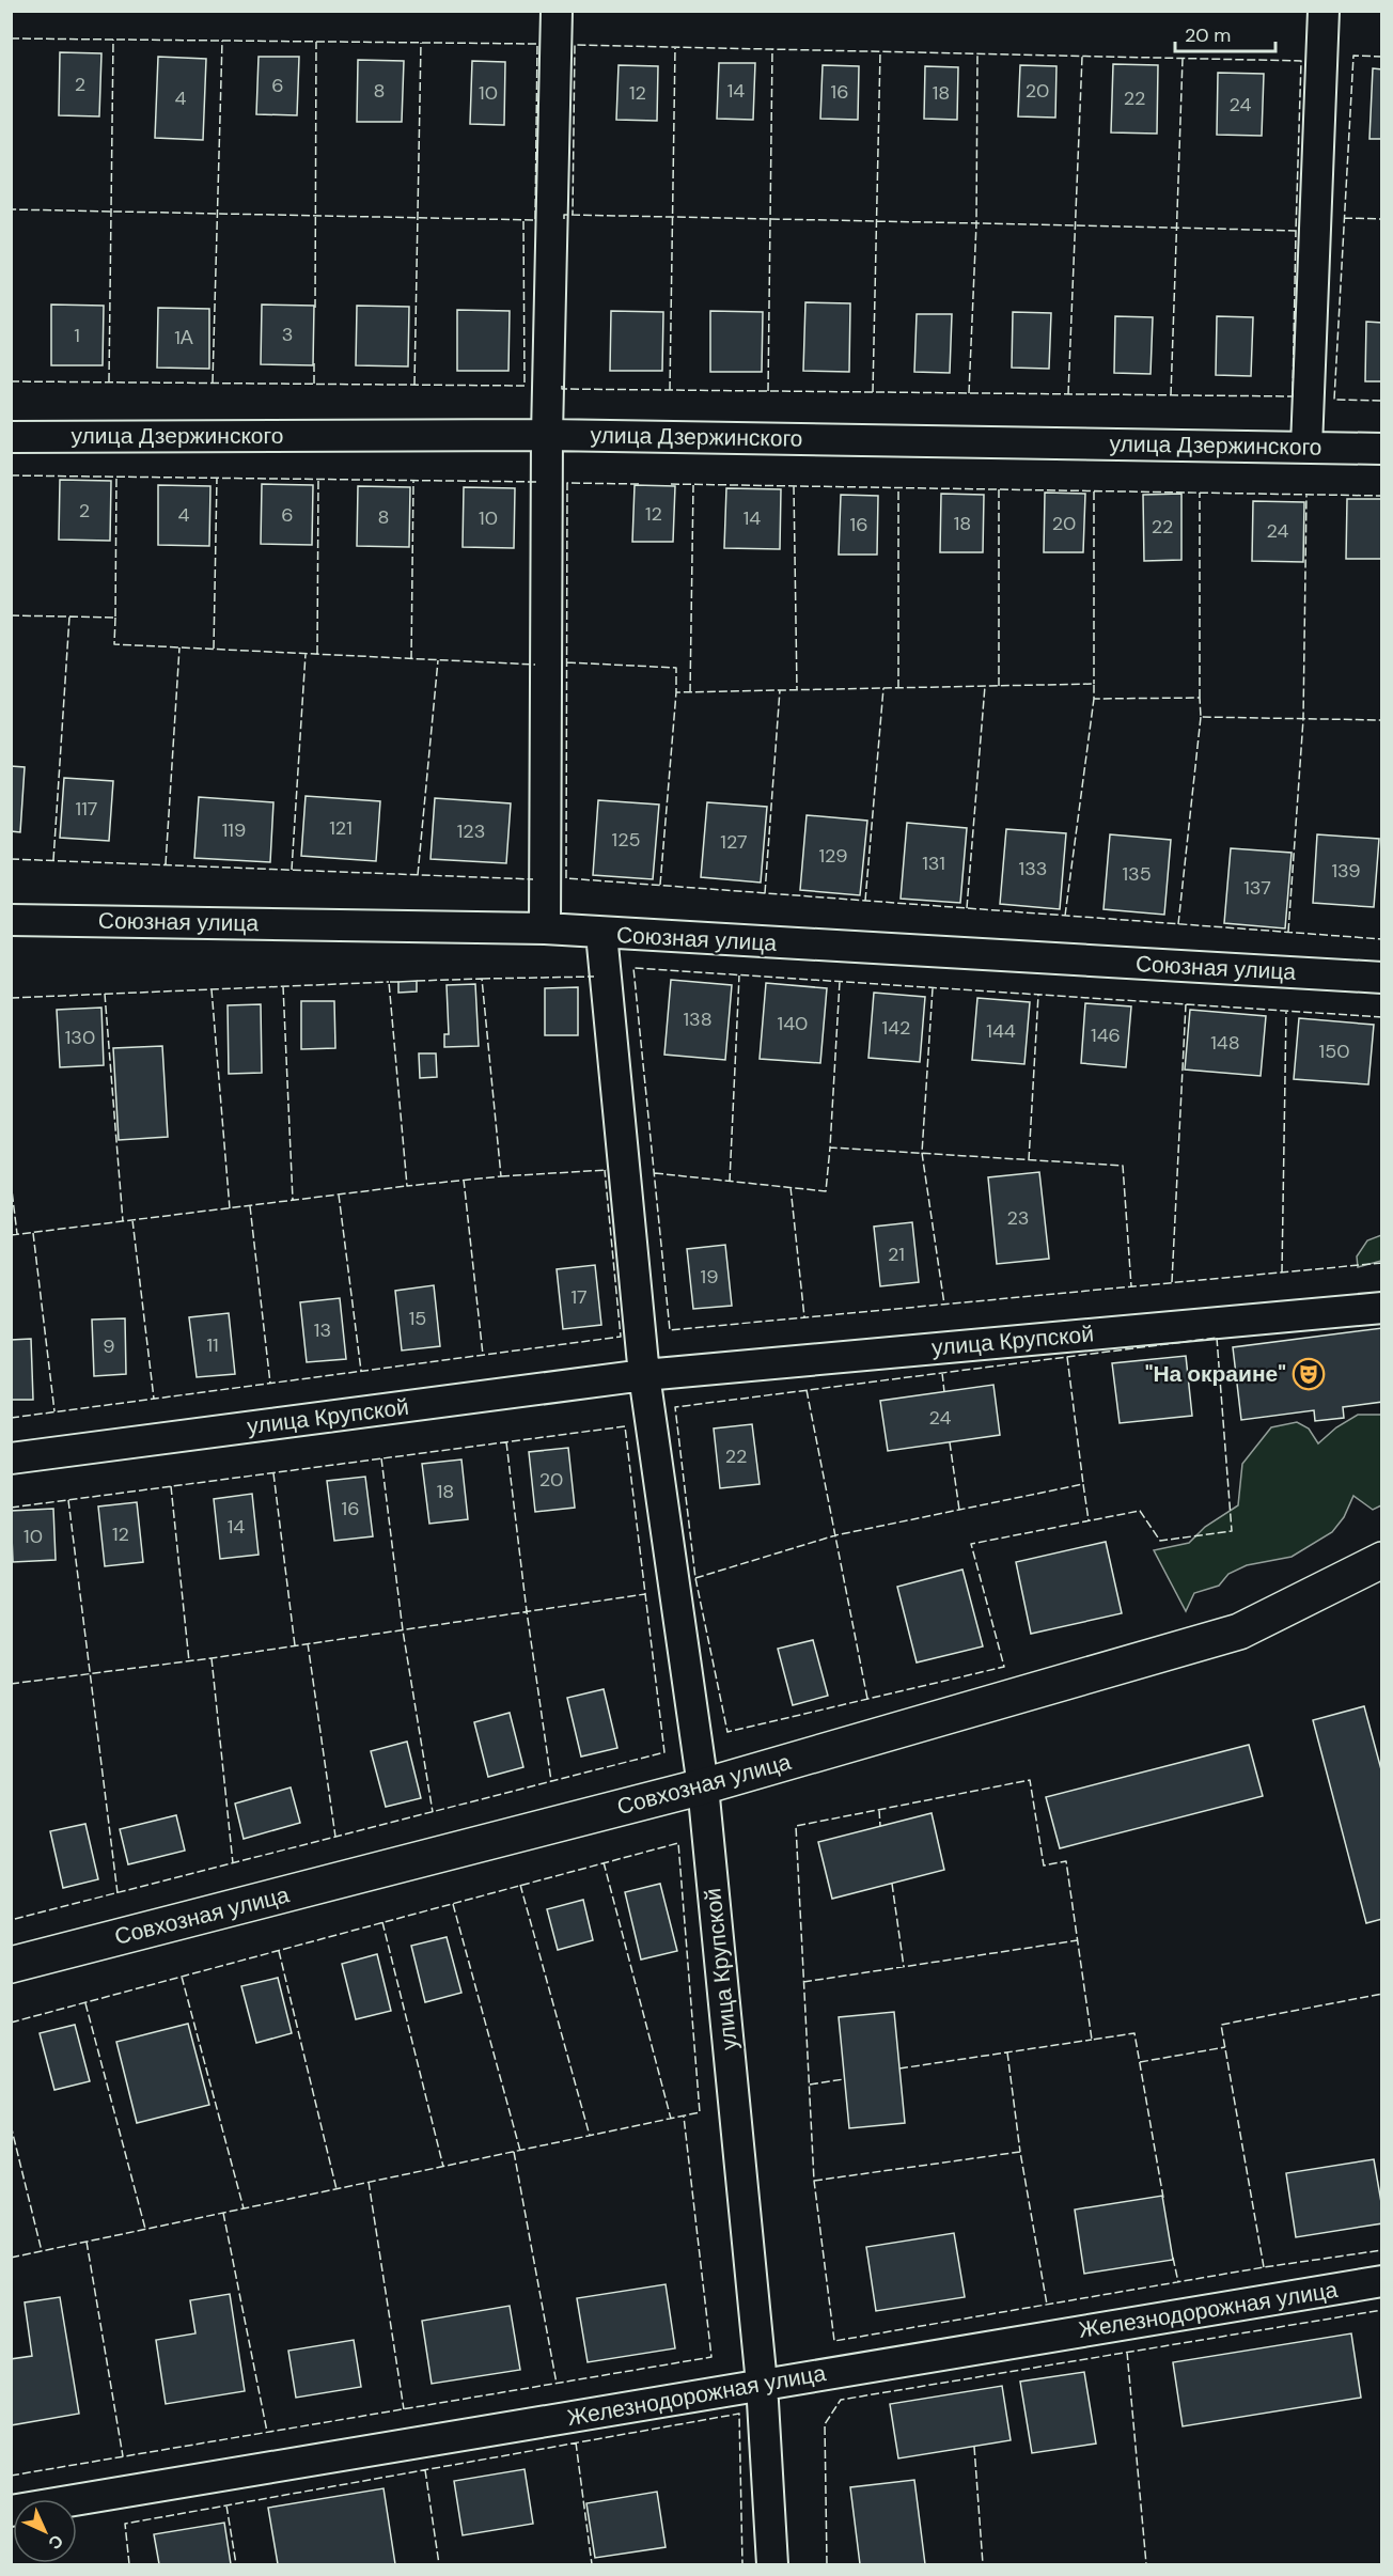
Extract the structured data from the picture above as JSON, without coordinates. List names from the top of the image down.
{
  "streets": {
    "street": [
      "улица Дзержинского",
      "Союзная улица",
      "улица Крупской",
      "Совхозная улица",
      "Железнодорожная улица"
    ]
  },
  "crossings": [
    ["Союзная улица", "улица Крупской"],
    ["улица Крупской", "Совхозная улица"],
    ["улица Крупской", "Железнодорожная улица"]
  ],
  "places": {
    "theatre": ["\"На окраине\""]
  },
  "house_numbers": [
    "2",
    "6",
    "8",
    "14",
    "20",
    "16",
    "10",
    "12",
    "18",
    "4",
    "22",
    "24",
    "3",
    "1",
    "1А",
    "2",
    "12",
    "4",
    "6",
    "8",
    "10",
    "14",
    "18",
    "20",
    "16",
    "22",
    "24",
    "117",
    "121",
    "119",
    "123",
    "125",
    "127",
    "129",
    "131",
    "133",
    "139",
    "135",
    "137",
    "138",
    "140",
    "142",
    "144",
    "146",
    "130",
    "148",
    "150",
    "23",
    "21",
    "19",
    "17",
    "15",
    "13",
    "11",
    "9",
    "24",
    "22",
    "20",
    "18",
    "16",
    "14",
    "12",
    "10"
  ],
  "scale_bar": "20 m",
  "north": "bottom right"
}
